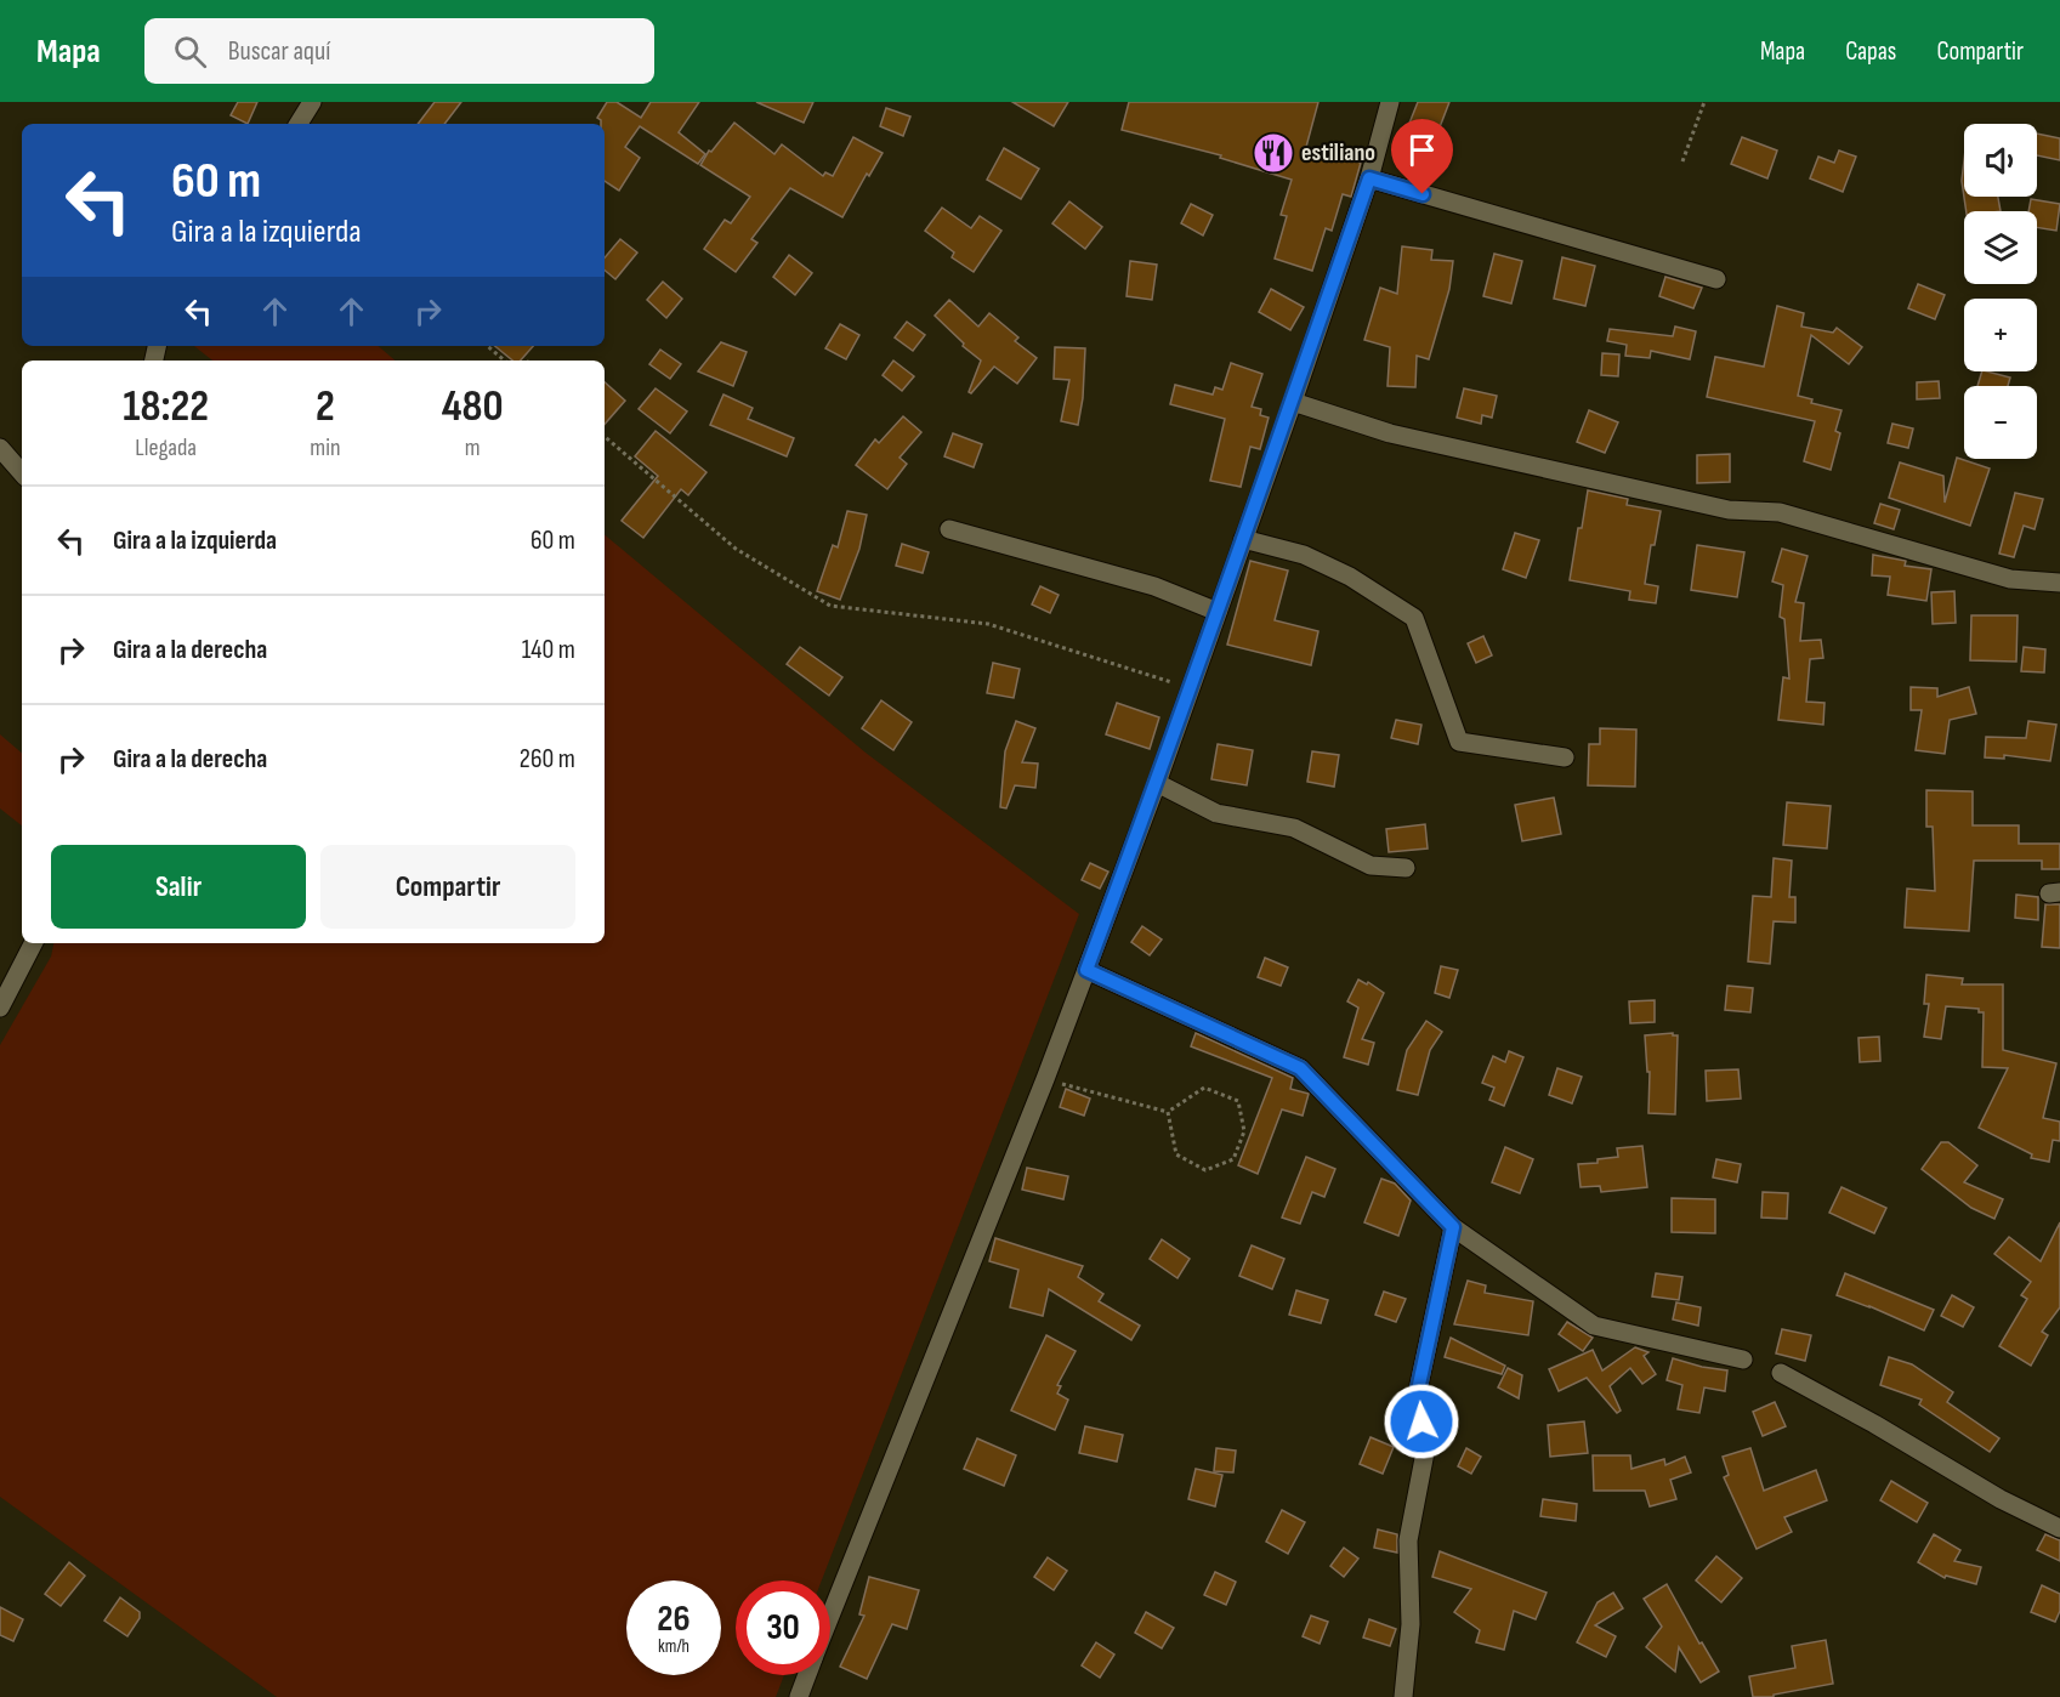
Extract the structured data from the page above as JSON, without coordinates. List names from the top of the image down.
{
  "places": {
    "restaurant": ["estiliano"]
  },
  "page": {
    "header": "Mapa",
    "search": "Buscar aquí",
    "nav": ["Mapa", "Capas", "Compartir"],
    "map_buttons": ["+", "−"],
    "turn": ["60 m", "Gira a la izquierda"],
    "eta": [
      "18:22",
      "Llegada",
      "2",
      "min",
      "480",
      "m"
    ],
    "list": [
      {
        "name": "Gira a la izquierda",
        "value": "60 m"
      },
      {
        "name": "Gira a la derecha",
        "value": "140 m"
      },
      {
        "name": "Gira a la derecha",
        "value": "260 m"
      }
    ],
    "buttons": ["Salir", "Compartir"],
    "speed": "26 km/h",
    "limit": "30"
  }
}
